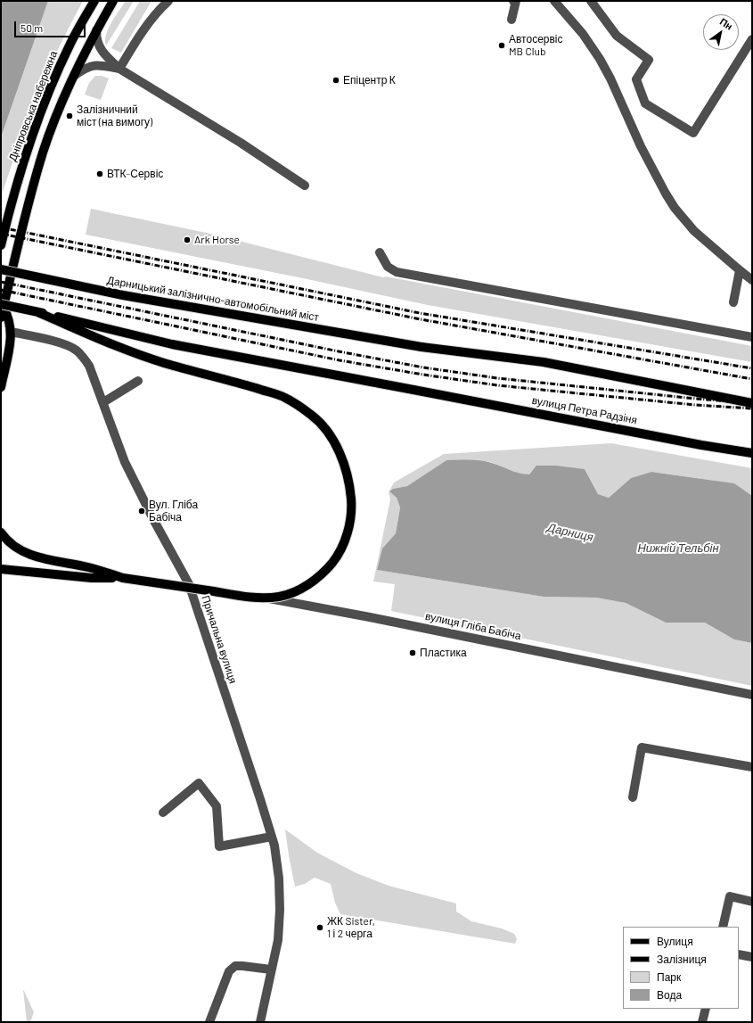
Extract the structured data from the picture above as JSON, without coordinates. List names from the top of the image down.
{
  "streets": {
    "main road": ["Дніпровська набережна", "Дарницький залізнично-автомобільний міст", "вулиця Петра Радзіня"],
    "street": ["вулиця Гліба Бабіча", "Причальна вулиця"]
  },
  "crossings": [
    ["вулиця Гліба Бабіча", "Причальна вулиця"]
  ],
  "water": ["Дарниця", "Нижній Тельбін"],
  "places": [
    "Автосервіс MB Club",
    "Епіцентр К",
    "Залізничний міст (на вимогу)",
    "ВТК-Сервіс",
    "Ark Horse",
    "Вул. Гліба Бабіча",
    "Пластика",
    "ЖК Sister, 1 і 2 черга"
  ],
  "legend": [
    "Вулиця",
    "Залізниця",
    "Парк",
    "Вода"
  ],
  "scale_bar": "50 m",
  "north": "top right"
}
